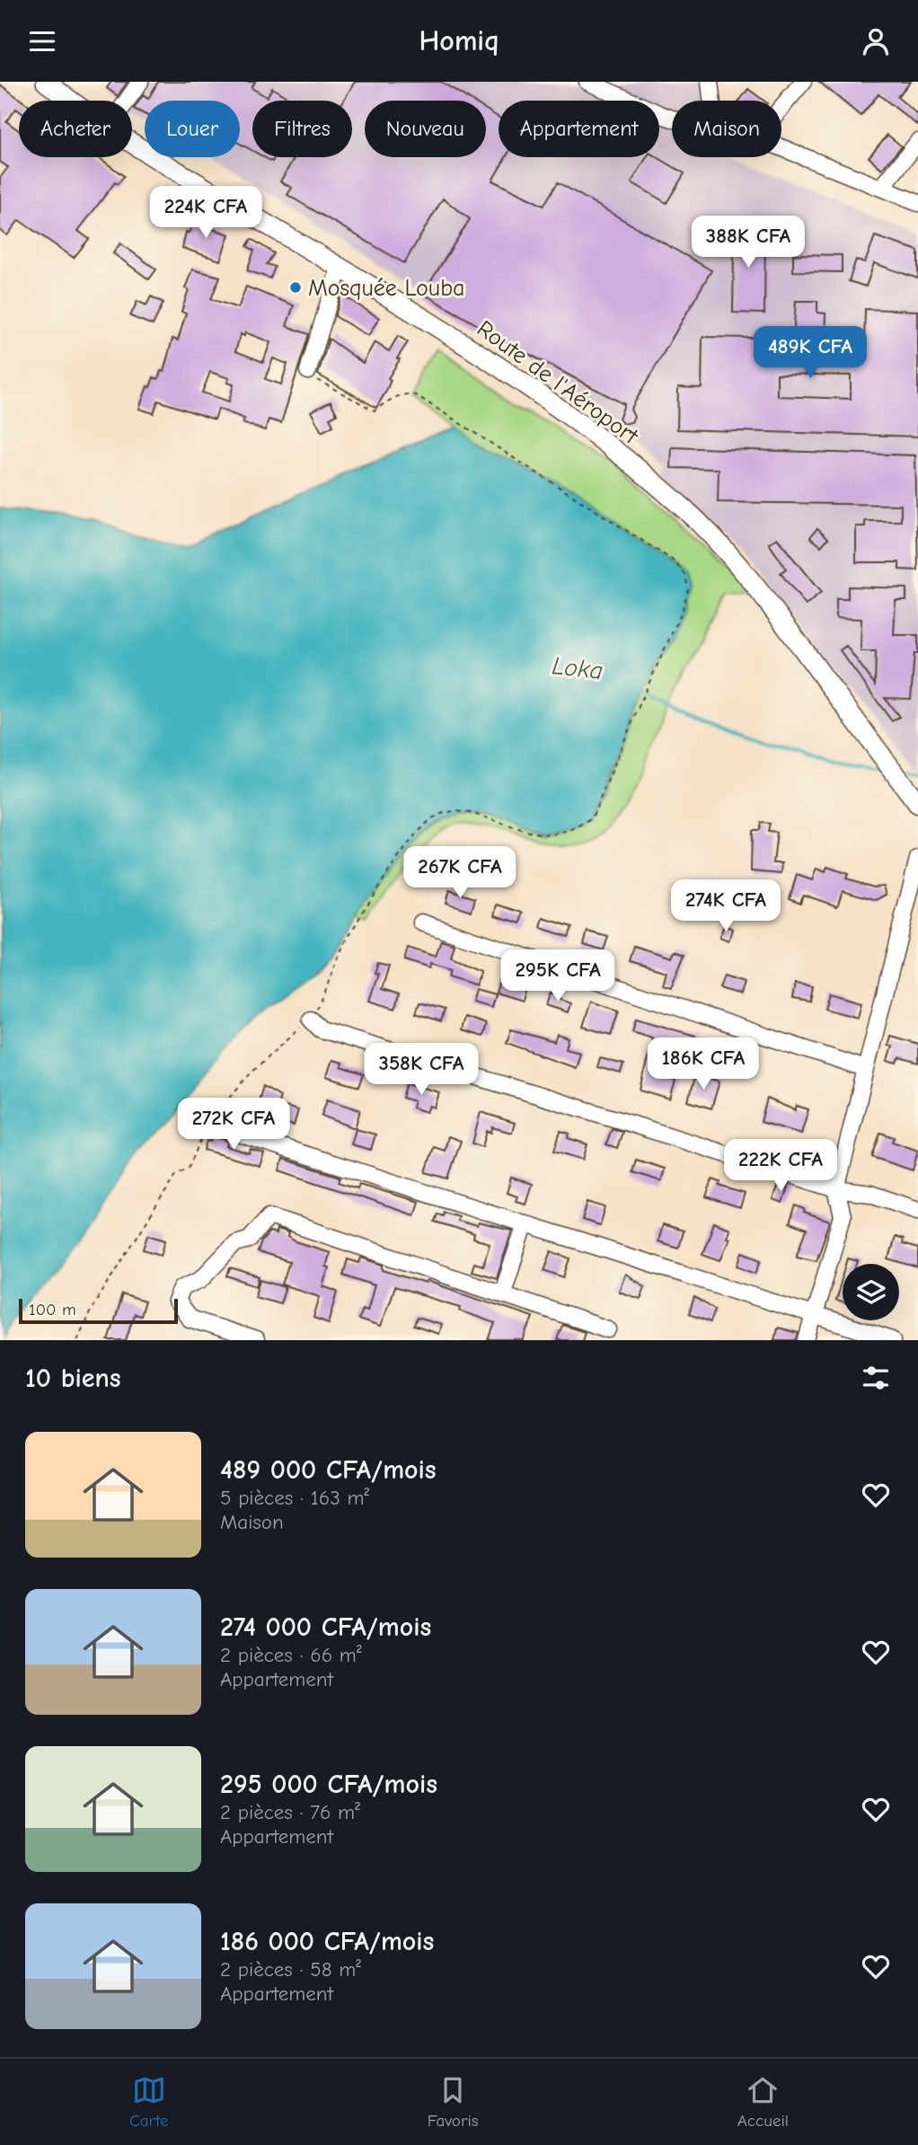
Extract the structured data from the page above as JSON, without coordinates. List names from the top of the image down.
{
  "streets": {
    "main road": ["Route de l'Aéroport"]
  },
  "water": ["Loka"],
  "places": ["Mosquée Louba"],
  "scale_bar": "100 m",
  "page": {
    "header": "Homiq",
    "chip": [
      "Acheter",
      "Louer",
      "Filtres",
      "Nouveau",
      "Appartement",
      "Maison"
    ],
    "price": [
      "224K CFA",
      "388K CFA",
      "489K CFA",
      "267K CFA",
      "274K CFA",
      "295K CFA",
      "186K CFA",
      "358K CFA",
      "272K CFA",
      "222K CFA"
    ],
    "scale": "100 m",
    "heading": "10 biens",
    "list": [
      {
        "name": "489 000 CFA/mois",
        "note": "5 pièces · 163 m² · Maison"
      },
      {
        "name": "274 000 CFA/mois",
        "note": "2 pièces · 66 m² · Appartement"
      },
      {
        "name": "295 000 CFA/mois",
        "note": "2 pièces · 76 m² · Appartement"
      },
      {
        "name": "186 000 CFA/mois",
        "note": "2 pièces · 58 m² · Appartement"
      }
    ],
    "tabs": ["Carte", "Favoris", "Accueil"]
  }
}
